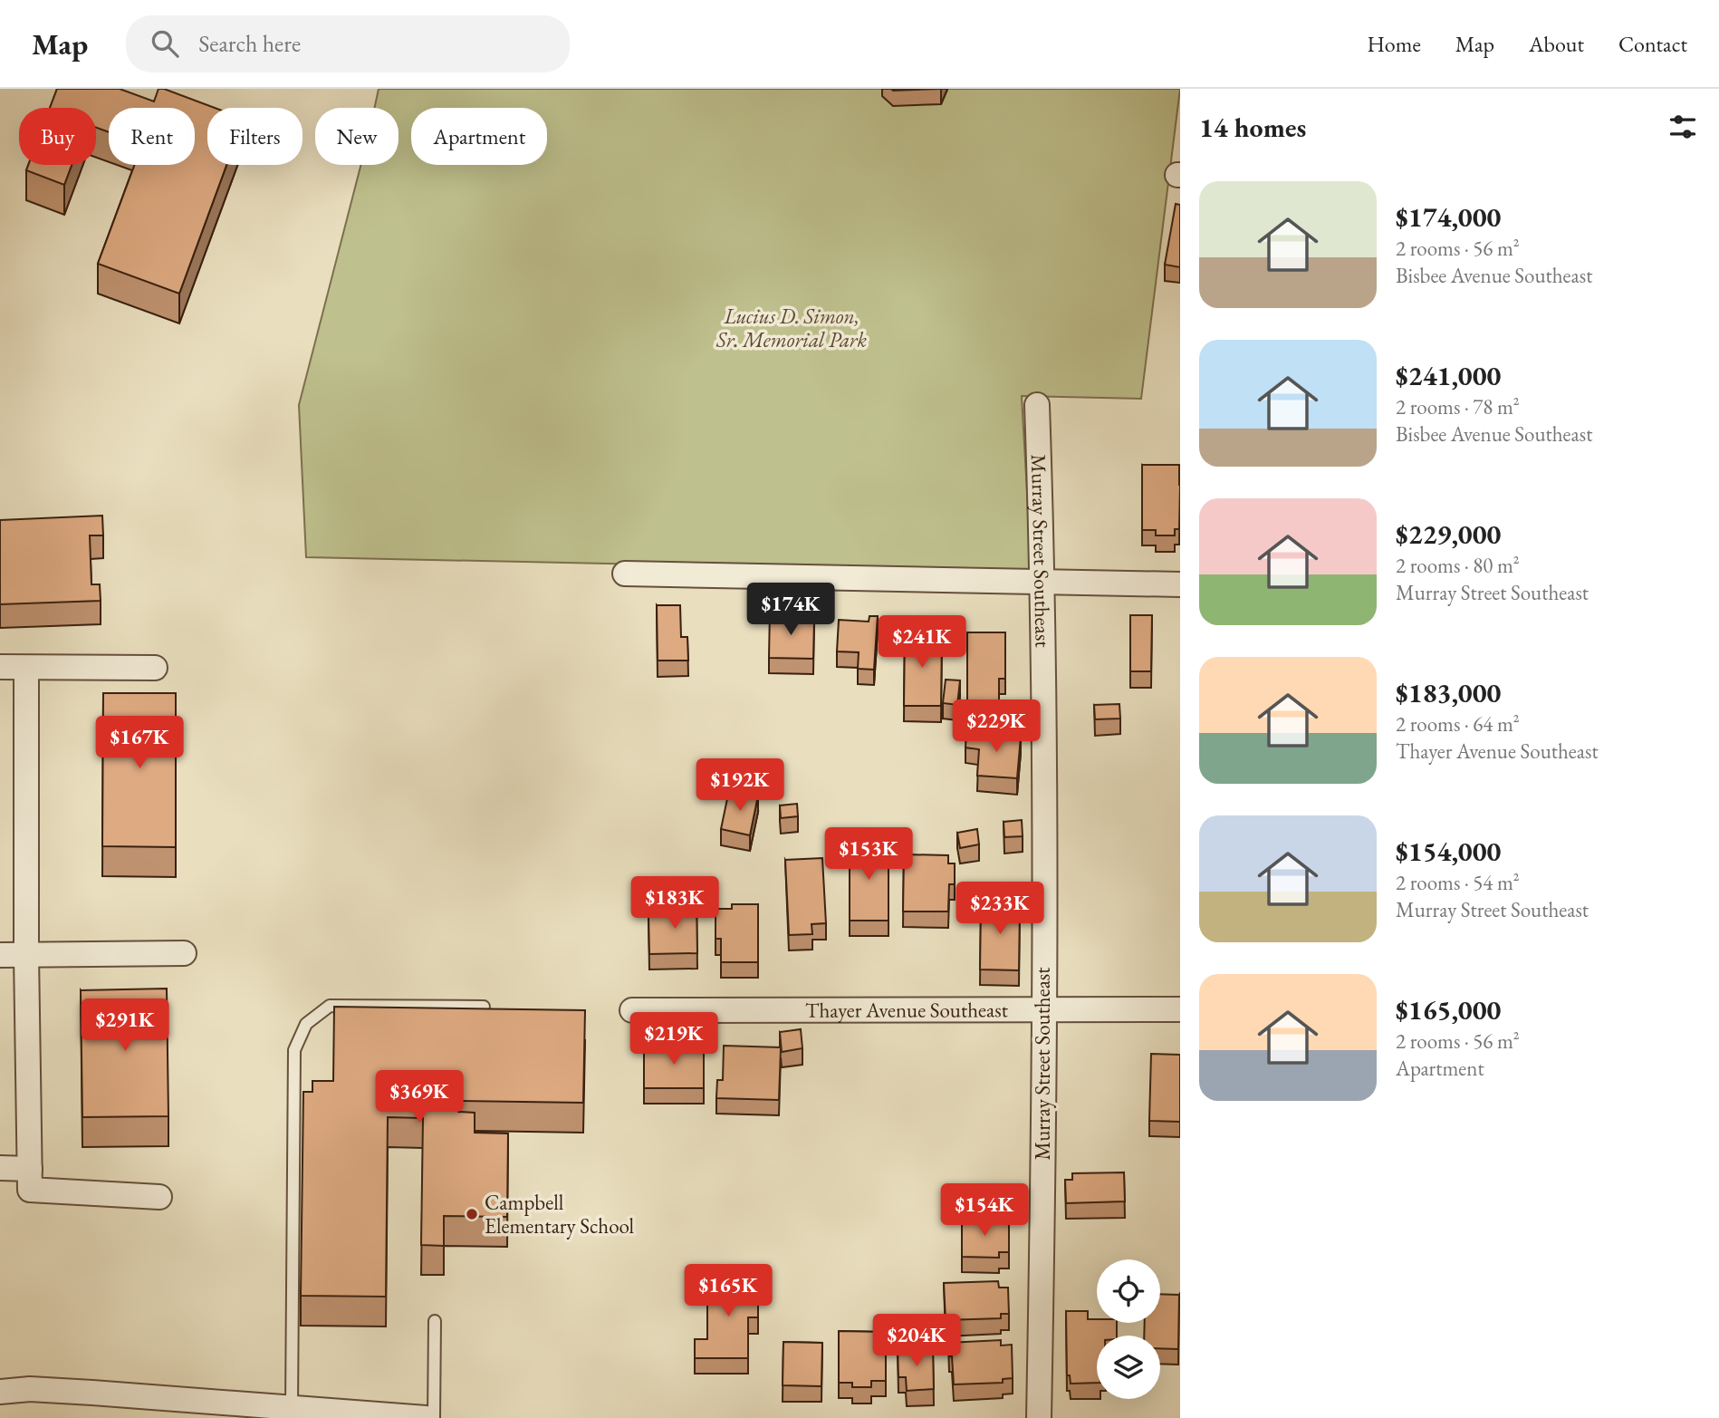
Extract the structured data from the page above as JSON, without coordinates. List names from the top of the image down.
{
  "streets": {
    "street": ["Murray Street Southeast", "Thayer Avenue Southeast"]
  },
  "crossings": [
    ["Murray Street Southeast", "Thayer Avenue Southeast"]
  ],
  "parks": ["Lucius D. Simon, Sr. Memorial Park"],
  "places": ["Campbell Elementary School"],
  "page": {
    "header": "Map",
    "search": "Search here",
    "nav": [
      "Home",
      "Map",
      "About",
      "Contact"
    ],
    "heading": "14 homes",
    "chip": [
      "Buy",
      "Rent",
      "Filters",
      "New",
      "Apartment"
    ],
    "list": [
      {
        "name": "$174,000",
        "note": "2 rooms · 56 m² · Bisbee Avenue Southeast"
      },
      {
        "name": "$241,000",
        "note": "2 rooms · 78 m² · Bisbee Avenue Southeast"
      },
      {
        "name": "$229,000",
        "note": "2 rooms · 80 m² · Murray Street Southeast"
      },
      {
        "name": "$183,000",
        "note": "2 rooms · 64 m² · Thayer Avenue Southeast"
      },
      {
        "name": "$154,000",
        "note": "2 rooms · 54 m² · Murray Street Southeast"
      },
      {
        "name": "$165,000",
        "note": "2 rooms · 56 m² · Apartment"
      }
    ],
    "price": [
      "$174K",
      "$241K",
      "$229K",
      "$167K",
      "$192K",
      "$153K",
      "$183K",
      "$233K",
      "$291K",
      "$219K",
      "$369K",
      "$154K",
      "$165K",
      "$204K"
    ]
  }
}
